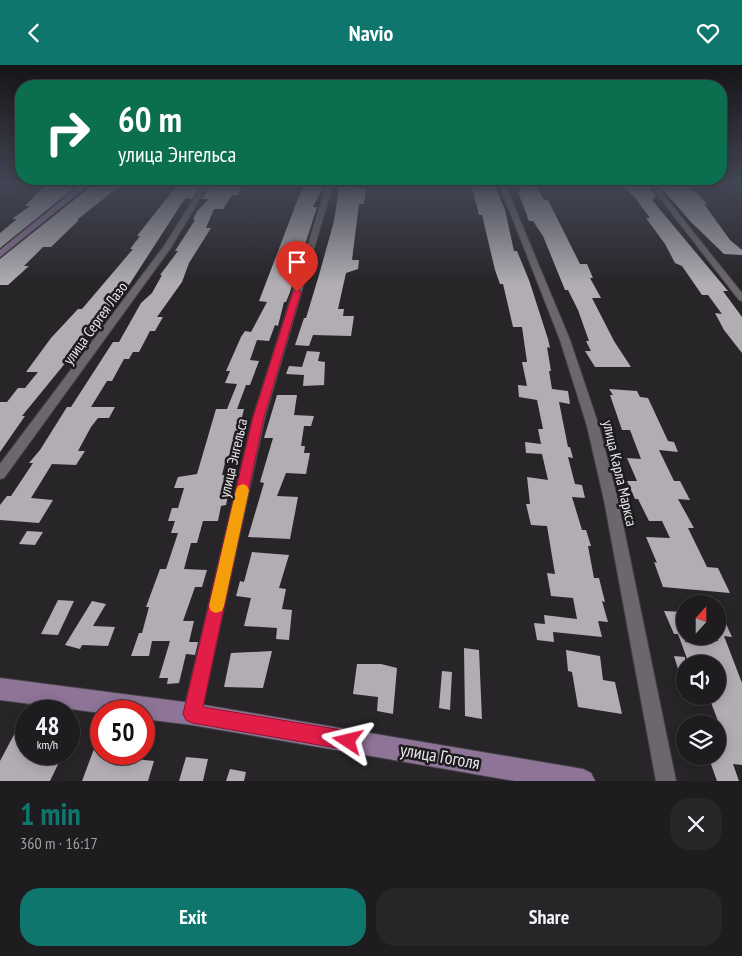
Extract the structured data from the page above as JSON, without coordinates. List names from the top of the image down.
{
  "streets": {
    "main road": ["улица Гоголя"],
    "street": ["улица Сергея Лазо", "улица Энгельса", "улица Карла Маркса"]
  },
  "crossings": [
    ["улица Энгельса", "улица Гоголя"]
  ],
  "north": "top",
  "page": {
    "header": "Navio",
    "turn": ["60 m", "улица Энгельса"],
    "speed": "48 km/h",
    "limit": "50",
    "heading": ["1 min", "360 m · 16:17"],
    "buttons": ["Exit", "Share"]
  }
}
